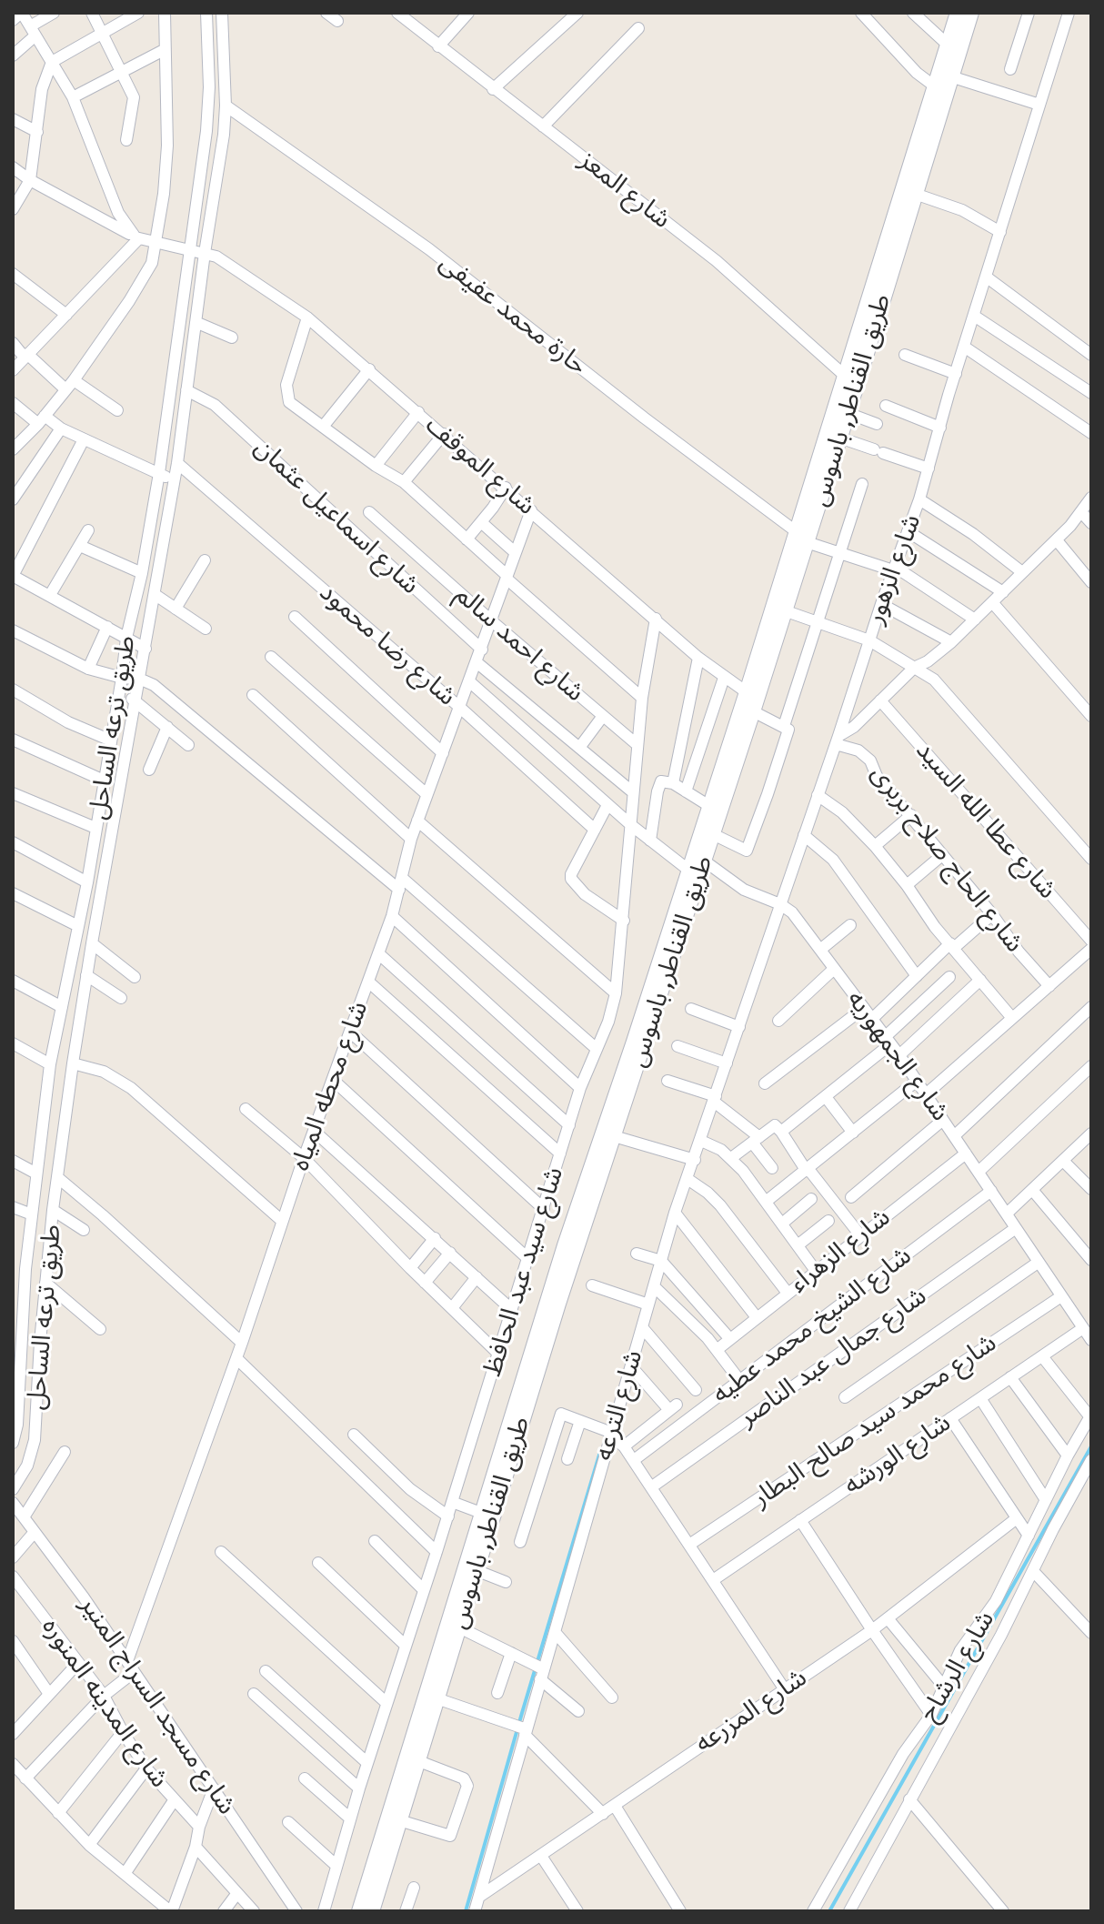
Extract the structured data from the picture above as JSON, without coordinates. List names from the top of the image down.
{
  "streets": {
    "main road": ["طريق القناطر, باسوس"],
    "street": [
      "شارع المعز",
      "حارة محمد عفيفى",
      "شارع الموقف",
      "شارع اسماعيل عثمان",
      "شارع الزهور",
      "شارع احمد سالم",
      "شارع رضا محمود",
      "طريق ترعه الساحل",
      "شارع عطا الله السيد",
      "شارع الحاج صلاح بربرى",
      "شارع الجمهوريه",
      "شارع محطه المياه",
      "شارع الزهراء",
      "شارع سيد عبد الحافظ",
      "شارع الشيخ محمد عطيه",
      "شارع جمال عبد الناصر",
      "شارع الترعه",
      "شارع محمد سيد صالح البطار",
      "شارع الورشه",
      "شارع الرشاح",
      "شارع المدينه المنوره",
      "شارع مسجد السراج المنير",
      "شارع المزرعه"
    ]
  },
  "crossings": [
    ["شارع المعز", "طريق القناطر, باسوس"],
    ["حارة محمد عفيفى", "طريق القناطر, باسوس"],
    ["حارة محمد عفيفى", "طريق ترعه الساحل"],
    ["طريق القناطر, باسوس", "شارع الموقف"],
    ["شارع الموقف", "طريق ترعه الساحل"],
    ["شارع الموقف", "شارع محطه المياه"],
    ["شارع الموقف", "شارع سيد عبد الحافظ"],
    ["شارع اسماعيل عثمان", "طريق ترعه الساحل"],
    ["شارع اسماعيل عثمان", "شارع محطه المياه"],
    ["شارع الزهور", "شارع الحاج صلاح بربرى"],
    ["شارع الزهور", "شارع الجمهوريه"],
    ["شارع الزهور", "شارع الترعه"],
    ["شارع احمد سالم", "شارع محطه المياه"],
    ["شارع احمد سالم", "شارع سيد عبد الحافظ"],
    ["شارع رضا محمود", "طريق ترعه الساحل"],
    ["شارع رضا محمود", "شارع محطه المياه"],
    ["شارع الجمهوريه", "شارع الزهراء"],
    ["شارع الجمهوريه", "شارع الشيخ محمد عطيه"],
    ["شارع الجمهوريه", "شارع جمال عبد الناصر"],
    ["شارع الجمهوريه", "شارع الترعه"],
    ["شارع الجمهوريه", "شارع محمد سيد صالح البطار"],
    ["شارع الجمهوريه", "شارع الورشه"],
    ["شارع محطه المياه", "شارع مسجد السراج المنير"],
    ["شارع الترعه", "شارع المزرعه"]
  ]
}
